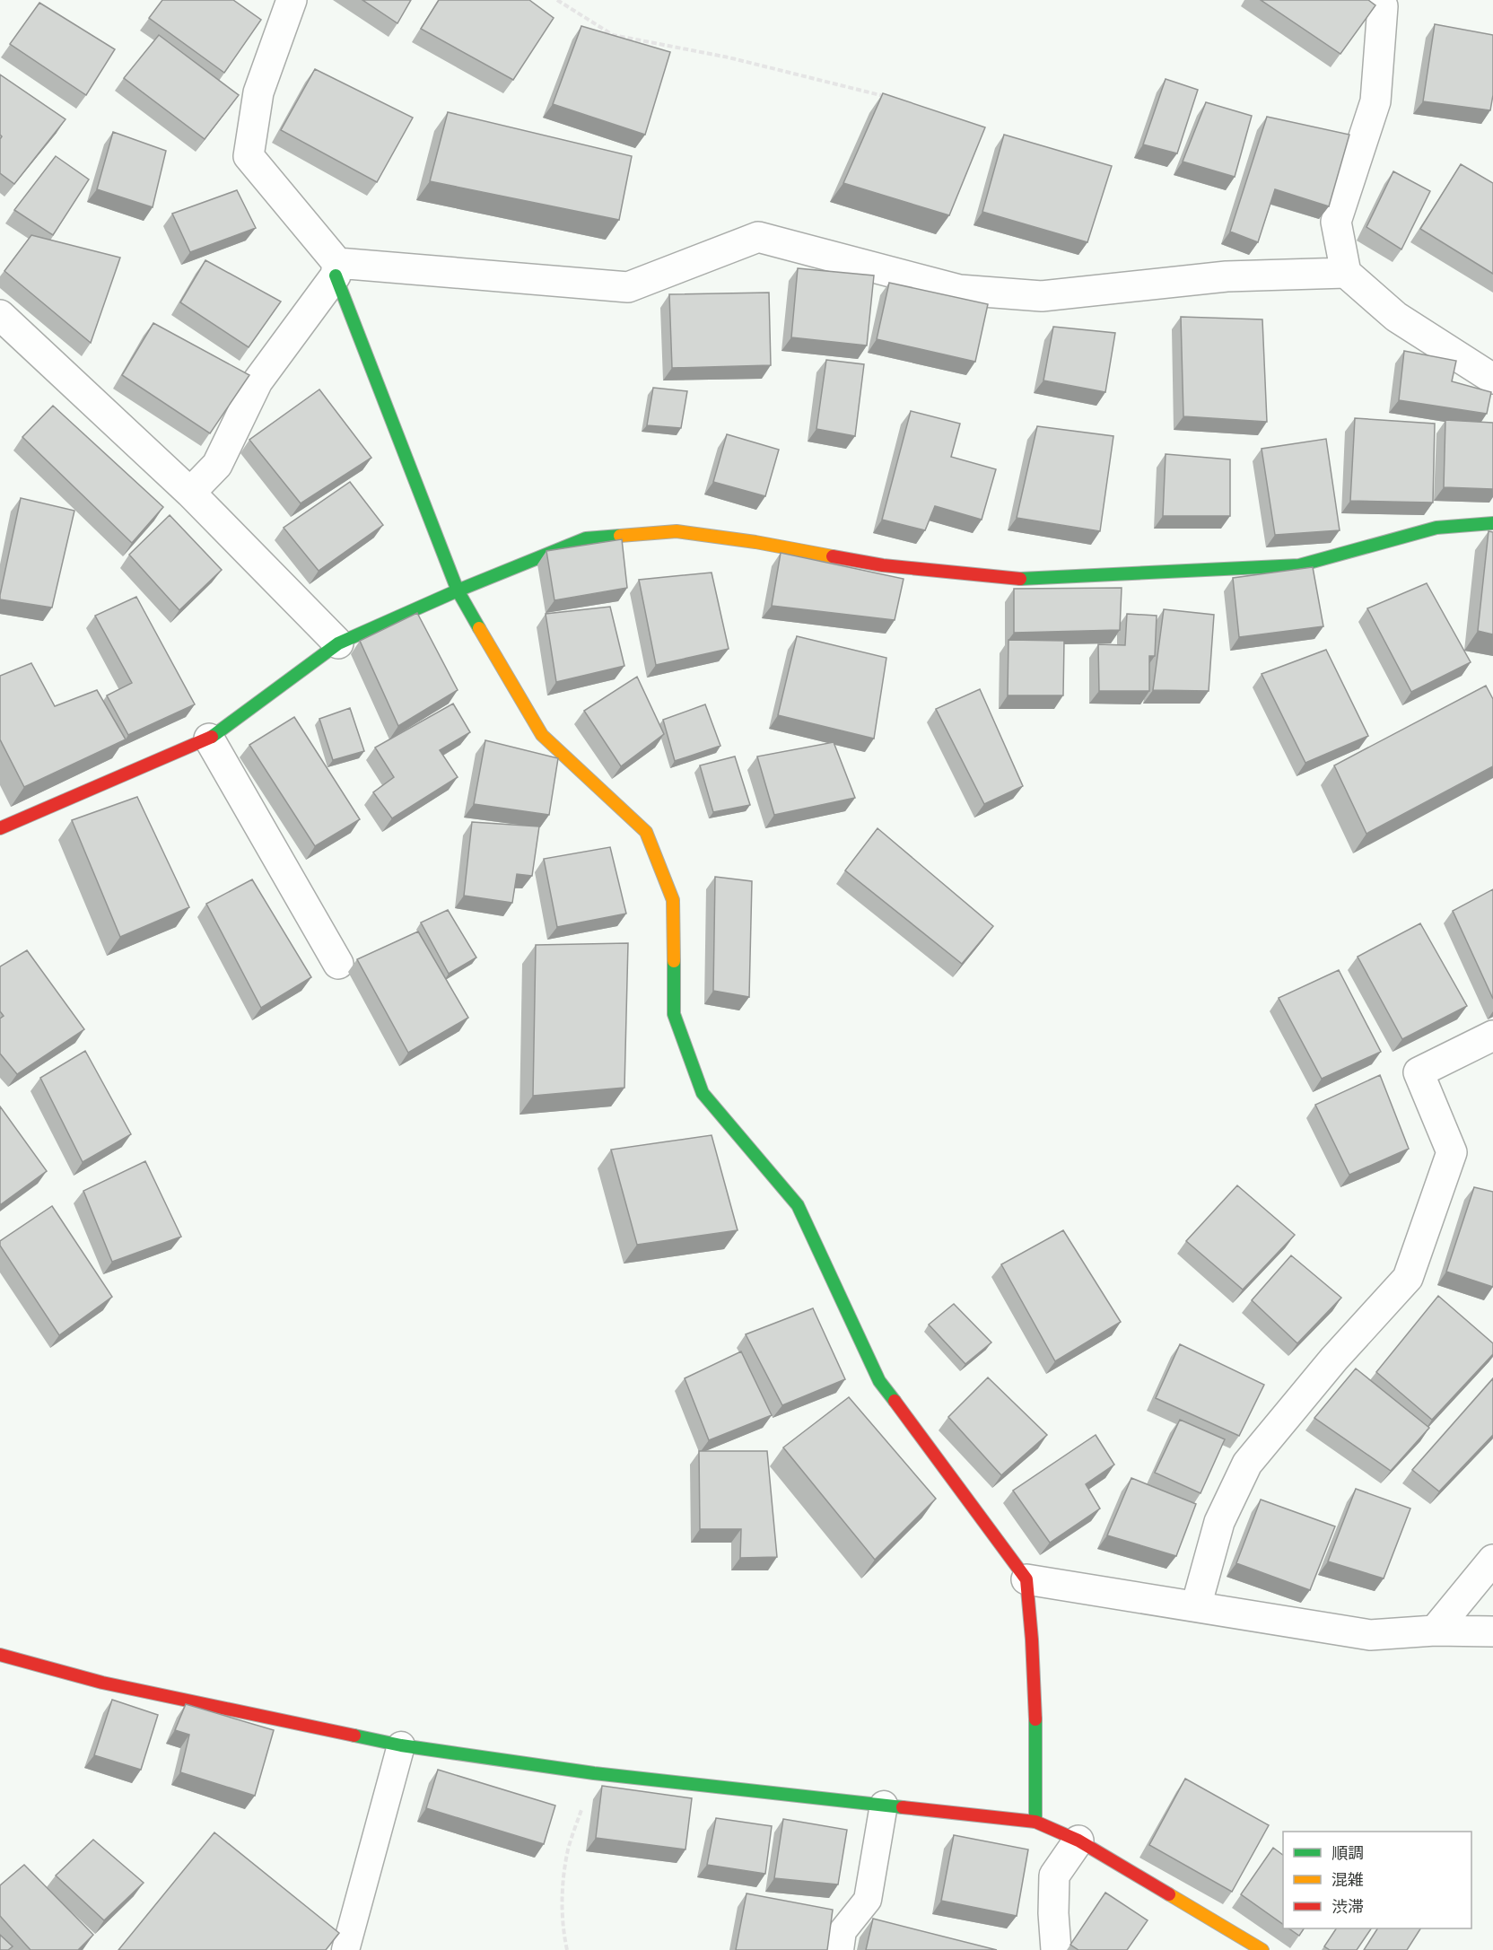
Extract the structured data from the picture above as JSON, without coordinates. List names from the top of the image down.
{
  "legend": ["順調", "混雑", "渋滞"]
}
